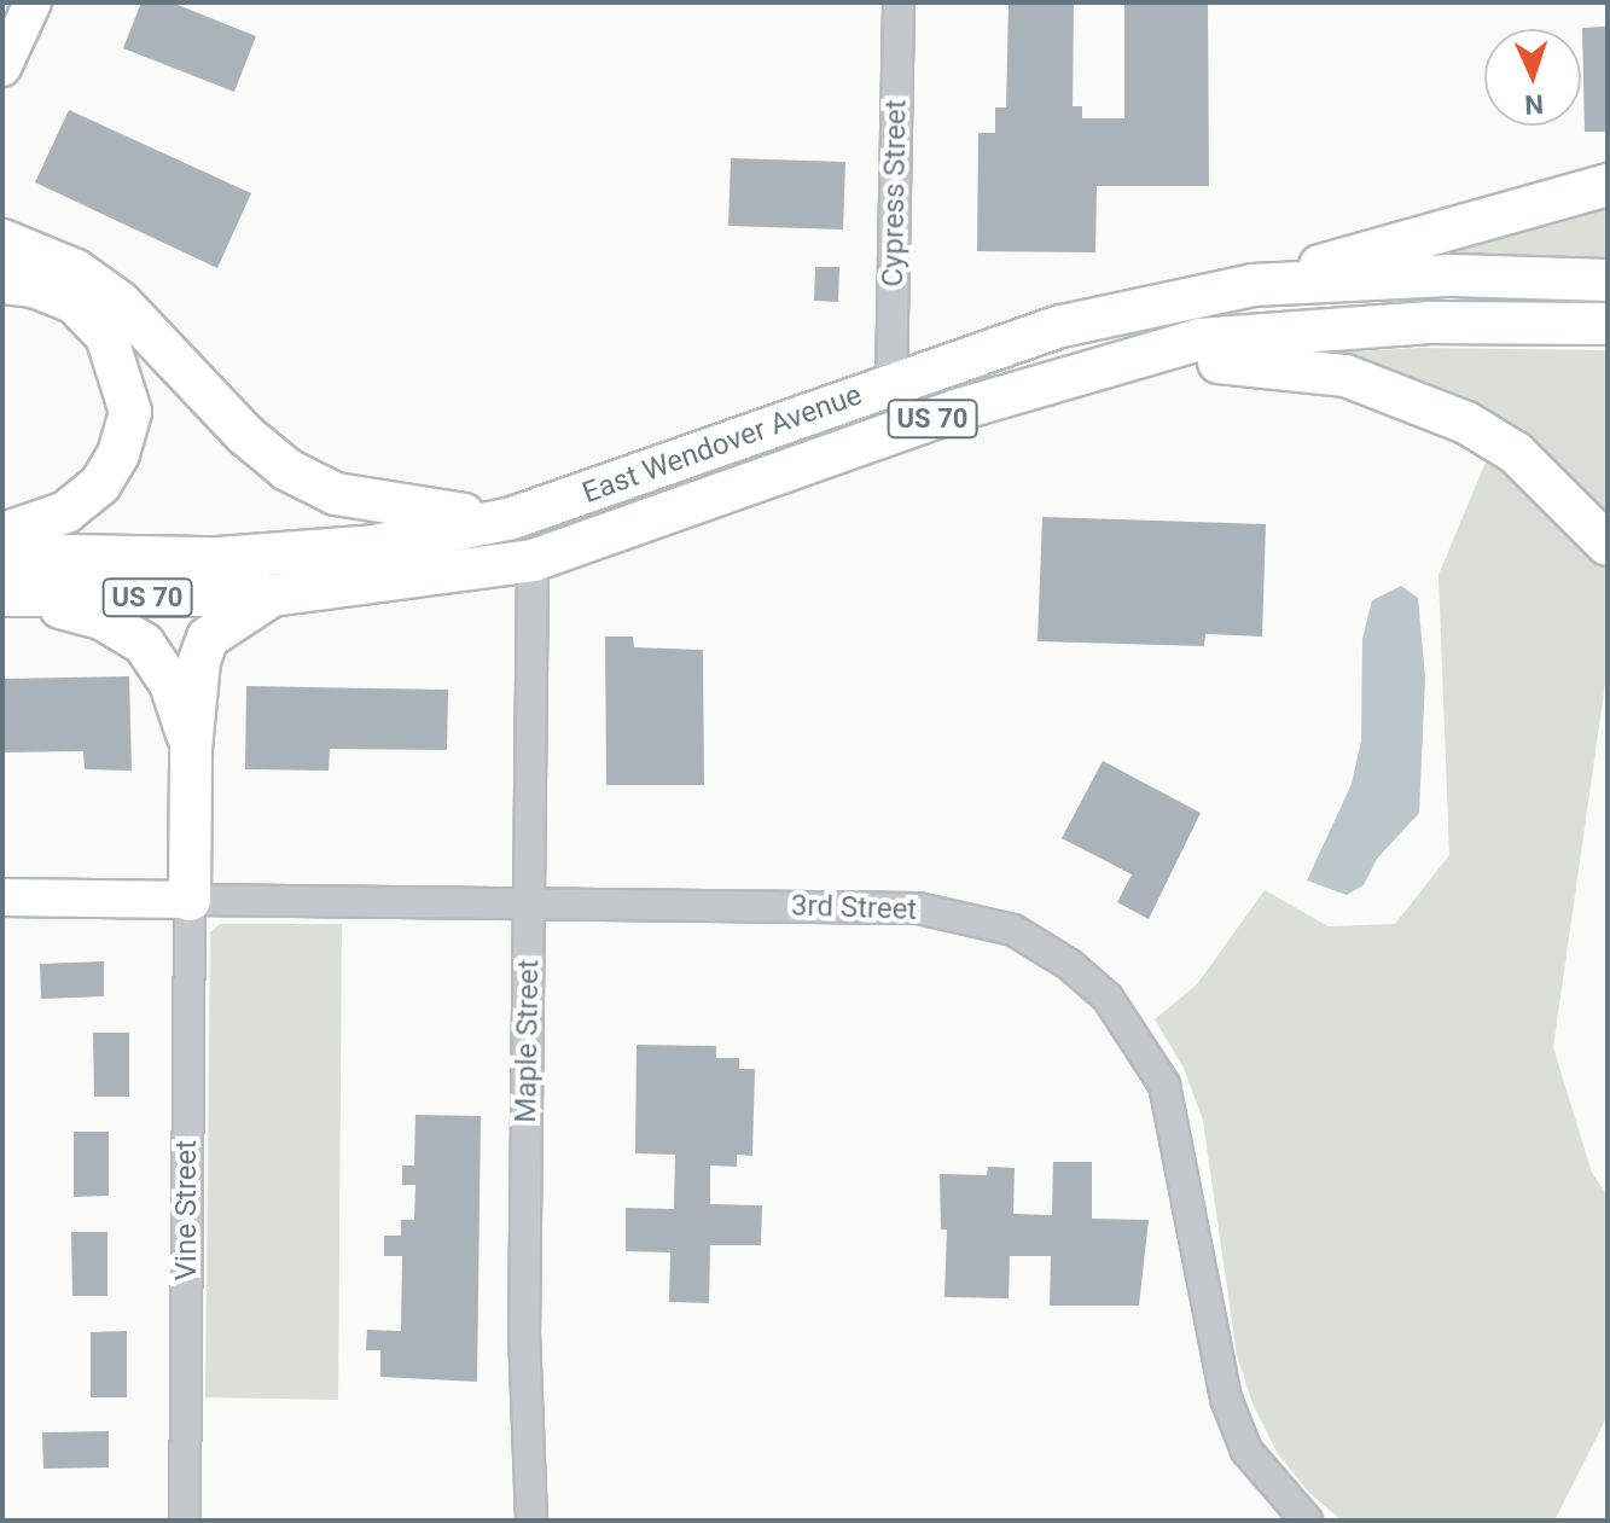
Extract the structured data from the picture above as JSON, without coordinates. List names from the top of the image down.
{
  "streets": {
    "highway": ["US 70", "East Wendover Avenue"],
    "main road": ["3rd Street"],
    "street": ["Cypress Street", "Maple Street", "Vine Street"]
  },
  "crossings": [
    ["Cypress Street", "East Wendover Avenue"],
    ["East Wendover Avenue", "Maple Street"],
    ["3rd Street", "Maple Street"],
    ["3rd Street", "Vine Street"]
  ],
  "north": "bottom"
}
